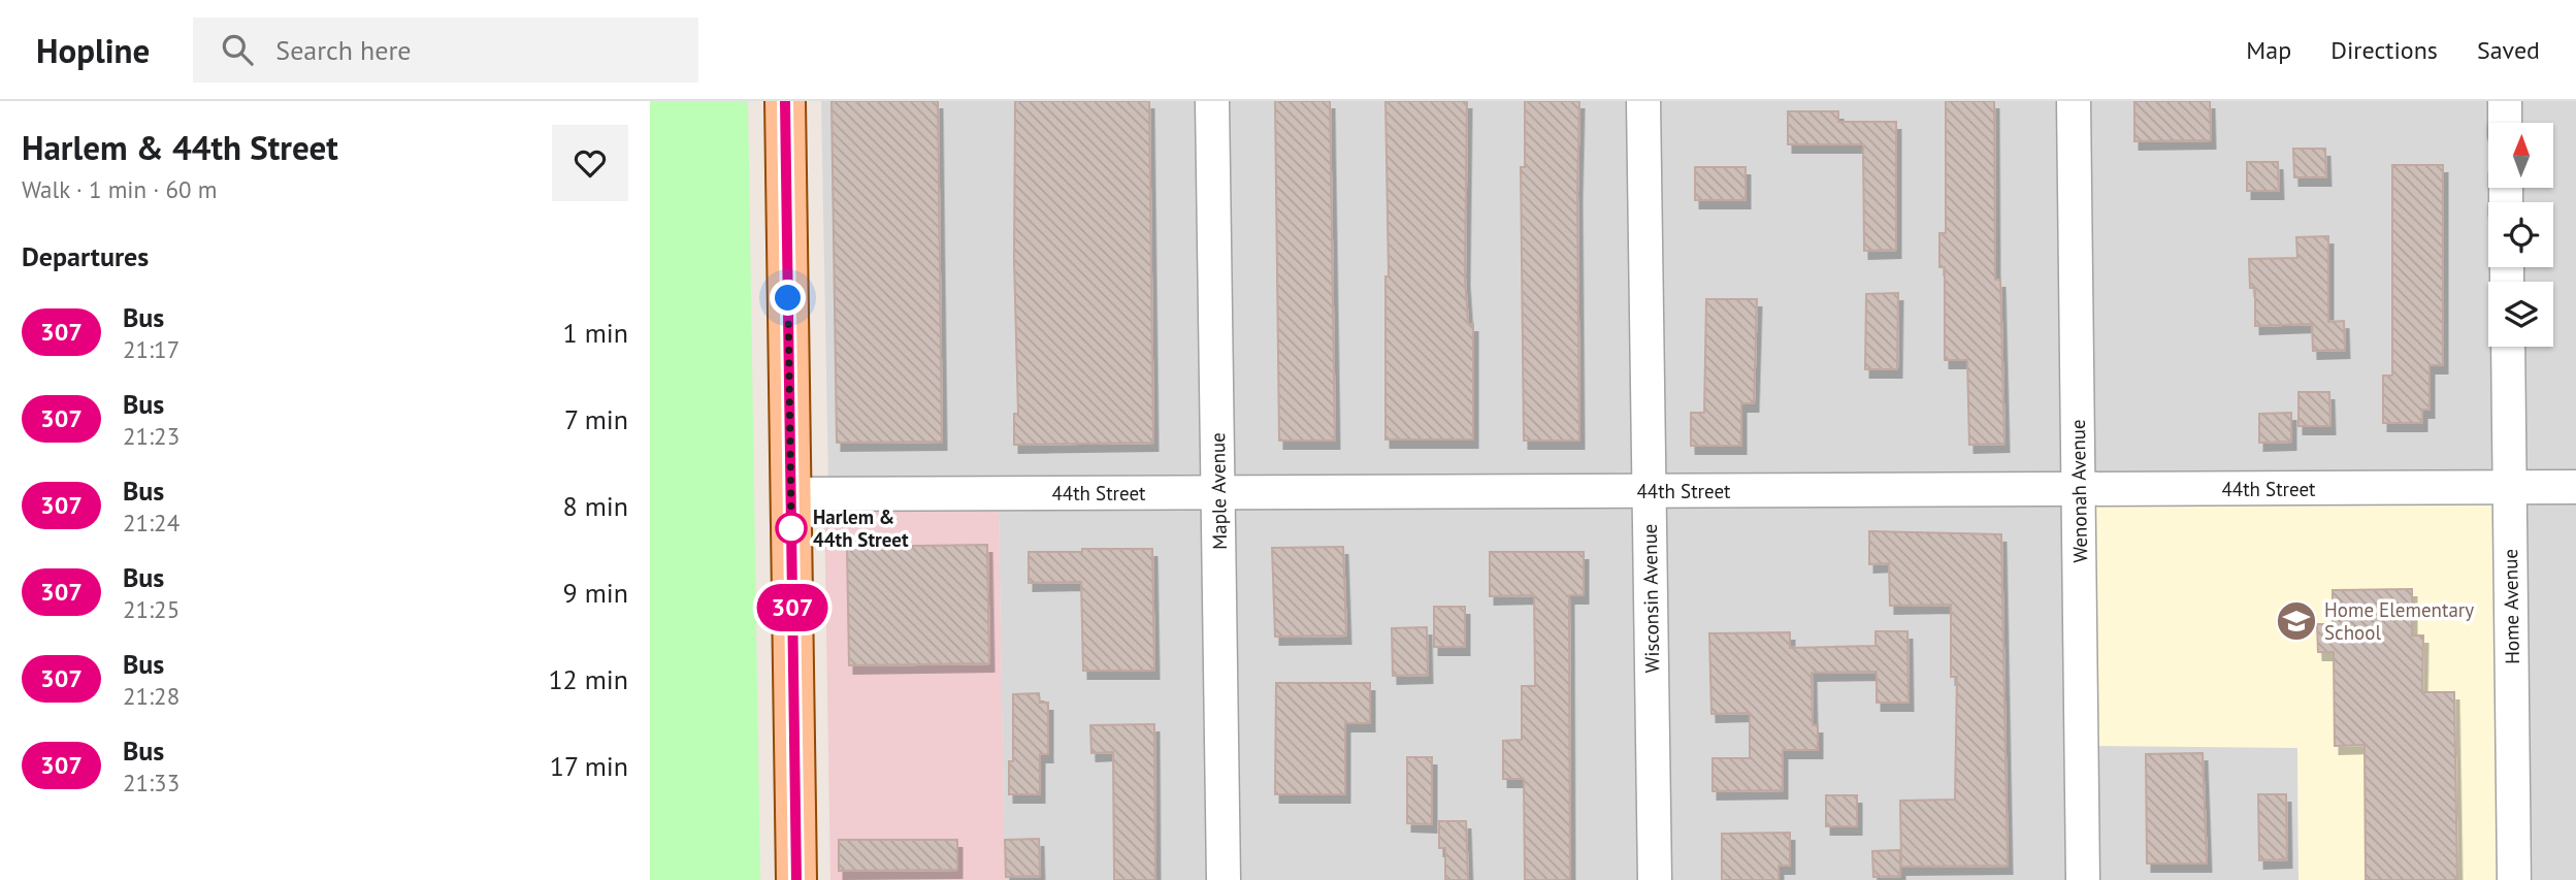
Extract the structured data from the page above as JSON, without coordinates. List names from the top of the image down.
{
  "streets": {
    "street": [
      "44th Street",
      "Maple Avenue",
      "Wenonah Avenue",
      "Wisconsin Avenue",
      "Home Avenue"
    ]
  },
  "crossings": [
    ["44th Street", "Maple Avenue"],
    ["44th Street", "Wenonah Avenue"],
    ["44th Street", "Wisconsin Avenue"],
    ["44th Street", "Home Avenue"]
  ],
  "places": {
    "other": ["Harlem & 44th Street"],
    "school or university": ["Home Elementary School"]
  },
  "lines": ["bus line 307"],
  "north": "top",
  "page": {
    "header": "Hopline",
    "search": "Search here",
    "nav": ["Map", "Directions", "Saved"],
    "heading": [
      ["Harlem & 44th Street", "Walk · 1 min · 60 m"],
      "Departures"
    ],
    "on_map": "307",
    "list": [
      {
        "mark": "307",
        "name": "Bus",
        "note": "21:17",
        "value": "1 min"
      },
      {
        "mark": "307",
        "name": "Bus",
        "note": "21:23",
        "value": "7 min"
      },
      {
        "mark": "307",
        "name": "Bus",
        "note": "21:24",
        "value": "8 min"
      },
      {
        "mark": "307",
        "name": "Bus",
        "note": "21:25",
        "value": "9 min"
      },
      {
        "mark": "307",
        "name": "Bus",
        "note": "21:28",
        "value": "12 min"
      },
      {
        "mark": "307",
        "name": "Bus",
        "note": "21:33",
        "value": "17 min"
      }
    ]
  }
}
